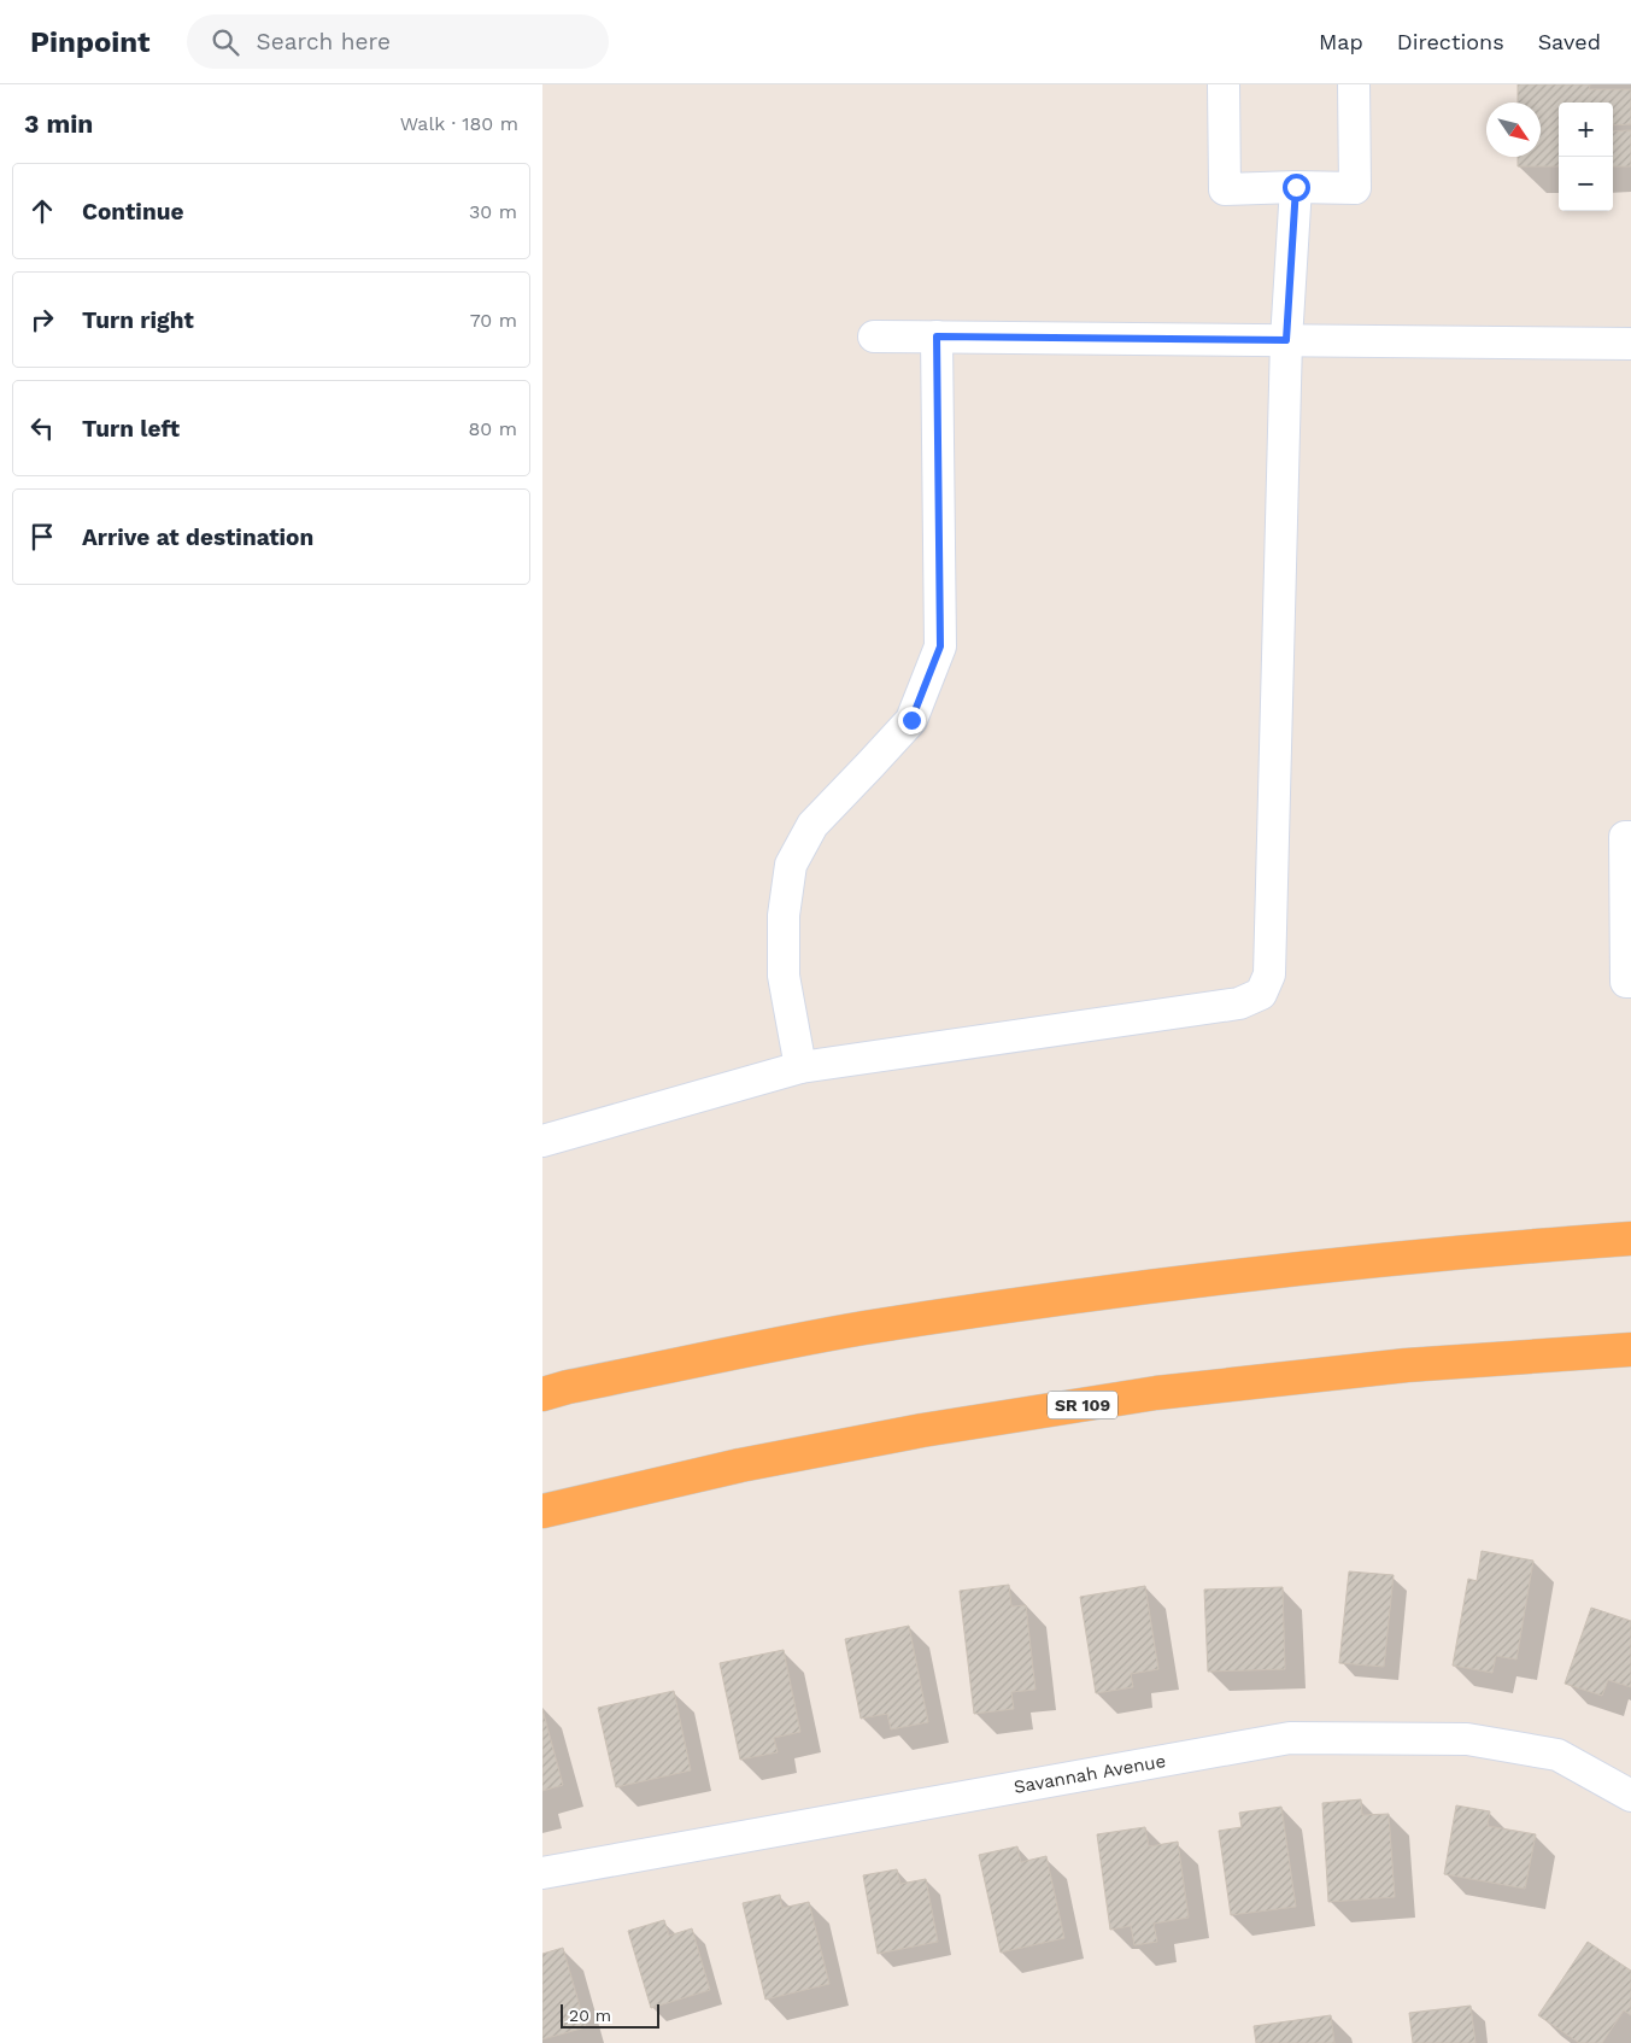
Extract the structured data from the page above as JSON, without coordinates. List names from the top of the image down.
{
  "streets": {
    "highway": ["SR 109"],
    "street": ["Savannah Avenue"]
  },
  "scale_bar": "20 m",
  "north": "bottom right",
  "page": {
    "header": "Pinpoint",
    "search": "Search here",
    "nav": ["Map", "Directions", "Saved"],
    "heading": ["3 min", "Walk · 180 m"],
    "map_buttons": ["+", "−"],
    "list": [
      ["Continue", "30 m"],
      ["Turn right", "70 m"],
      ["Turn left", "80 m"],
      "Arrive at destination"
    ],
    "scale": "20 m"
  }
}
